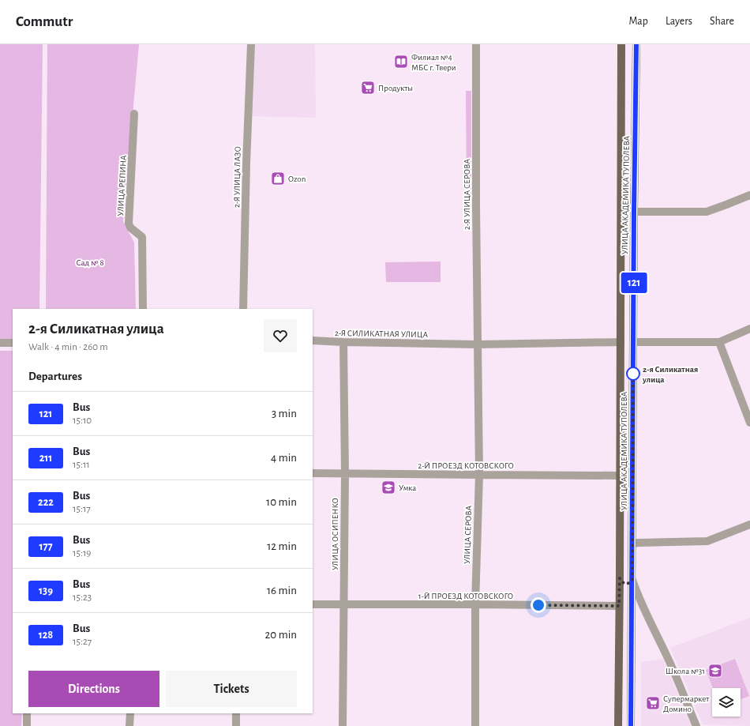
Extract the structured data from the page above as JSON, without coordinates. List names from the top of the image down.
{
  "streets": {
    "main road": ["УЛИЦА АКАДЕМИКА ТУПОЛЕВА"],
    "street": [
      "2-Я УЛИЦА ЛАЗО",
      "УЛИЦА РЕПИНА",
      "2-Я УЛИЦА СЕРОВА",
      "2-Я СИЛИКАТНАЯ УЛИЦА",
      "2-Й ПРОЕЗД КОТОВСКОГО",
      "УЛИЦА ОСИПЕНКО",
      "УЛИЦА СЕРОВА",
      "1-Й ПРОЕЗД КОТОВСКОГО"
    ]
  },
  "crossings": [
    ["2-Я УЛИЦА СЕРОВА", "2-Я СИЛИКАТНАЯ УЛИЦА"],
    ["2-Я УЛИЦА СЕРОВА", "УЛИЦА СЕРОВА"],
    ["УЛИЦА АКАДЕМИКА ТУПОЛЕВА", "2-Я СИЛИКАТНАЯ УЛИЦА"],
    ["УЛИЦА АКАДЕМИКА ТУПОЛЕВА", "2-Й ПРОЕЗД КОТОВСКОГО"],
    ["УЛИЦА АКАДЕМИКА ТУПОЛЕВА", "1-Й ПРОЕЗД КОТОВСКОГО"],
    ["2-Я СИЛИКАТНАЯ УЛИЦА", "УЛИЦА ОСИПЕНКО"],
    ["2-Я СИЛИКАТНАЯ УЛИЦА", "УЛИЦА СЕРОВА"],
    ["2-Й ПРОЕЗД КОТОВСКОГО", "УЛИЦА ОСИПЕНКО"],
    ["2-Й ПРОЕЗД КОТОВСКОГО", "УЛИЦА СЕРОВА"],
    ["УЛИЦА ОСИПЕНКО", "1-Й ПРОЕЗД КОТОВСКОГО"],
    ["УЛИЦА СЕРОВА", "1-Й ПРОЕЗД КОТОВСКОГО"]
  ],
  "parks": ["Сад № 8"],
  "places": {
    "library": ["Филиал №4 МБС г. Твери"],
    "supermarket": ["Продукты", "Супермаркет Домино"],
    "shop": ["Ozon"],
    "other": ["2-я Силикатная улица"],
    "school or university": ["Умка", "Школа №31"]
  },
  "lines": ["bus line 121"],
  "page": {
    "header": "Commutr",
    "nav": ["Map", "Layers", "Share"],
    "on_map": "121",
    "heading": [
      ["2-я Силикатная улица", "Walk · 4 min · 260 m"],
      "Departures"
    ],
    "list": [
      {
        "mark": "121",
        "name": "Bus",
        "note": "15:10",
        "value": "3 min"
      },
      {
        "mark": "211",
        "name": "Bus",
        "note": "15:11",
        "value": "4 min"
      },
      {
        "mark": "222",
        "name": "Bus",
        "note": "15:17",
        "value": "10 min"
      },
      {
        "mark": "177",
        "name": "Bus",
        "note": "15:19",
        "value": "12 min"
      },
      {
        "mark": "139",
        "name": "Bus",
        "note": "15:23",
        "value": "16 min"
      },
      {
        "mark": "128",
        "name": "Bus",
        "note": "15:27",
        "value": "20 min"
      }
    ],
    "buttons": ["Directions", "Tickets"]
  }
}
